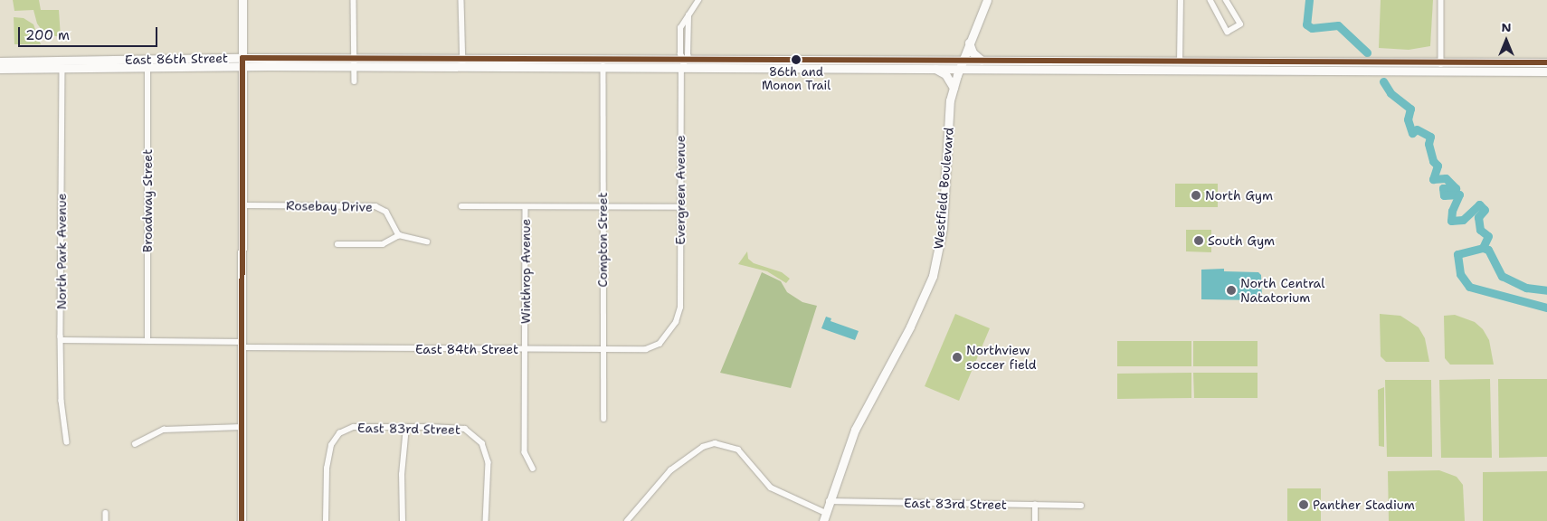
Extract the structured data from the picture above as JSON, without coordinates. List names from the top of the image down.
{
  "streets": {
    "main road": ["East 86th Street", "Westfield Boulevard"],
    "street": [
      "Evergreen Avenue",
      "Broadway Street",
      "Rosebay Drive",
      "Compton Street",
      "North Park Avenue",
      "Winthrop Avenue",
      "East 84th Street",
      "East 83rd Street"
    ]
  },
  "crossings": [
    ["East 86th Street", "Westfield Boulevard"],
    ["East 86th Street", "Evergreen Avenue"],
    ["East 86th Street", "Broadway Street"],
    ["East 86th Street", "Compton Street"],
    ["East 86th Street", "North Park Avenue"],
    ["Westfield Boulevard", "East 83rd Street"],
    ["Evergreen Avenue", "East 84th Street"],
    ["Broadway Street", "East 84th Street"],
    ["Compton Street", "East 84th Street"],
    ["North Park Avenue", "East 84th Street"],
    ["Winthrop Avenue", "East 84th Street"]
  ],
  "places": [
    "86th and Monon Trail",
    "North Gym",
    "South Gym",
    "North Central Natatorium",
    "Northview soccer field",
    "Panther Stadium"
  ],
  "scale_bar": "200 m",
  "north": "top"
}
